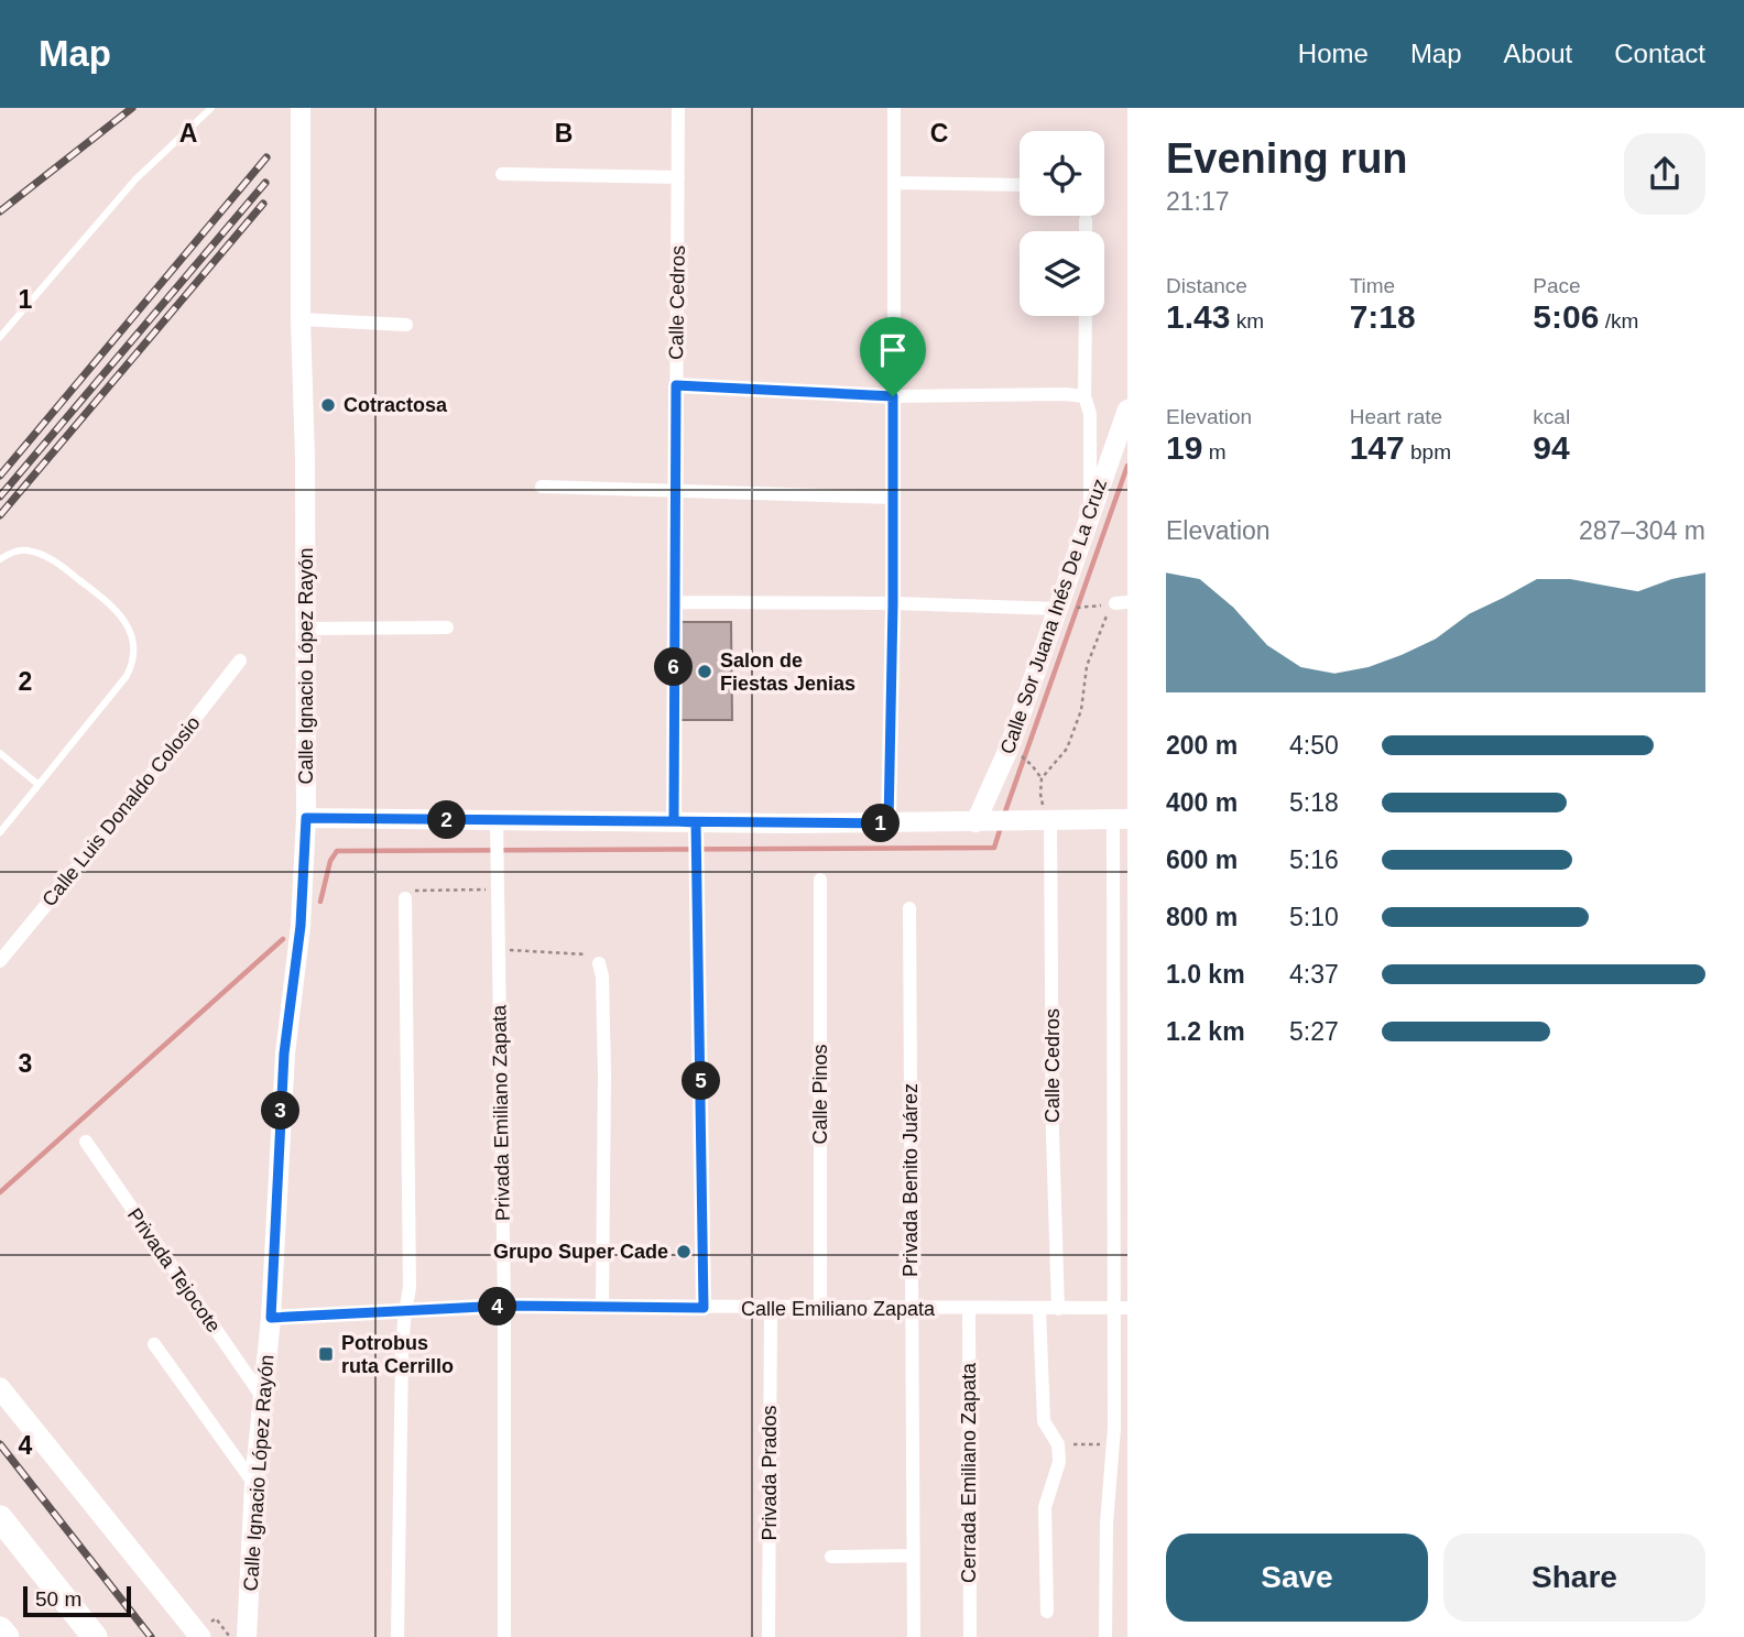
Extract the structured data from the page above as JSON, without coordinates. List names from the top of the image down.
{
  "streets": {
    "main road": ["Calle Sor Juana Inés De La Cruz", "Calle Ignacio López Rayón"],
    "street": [
      "Calle Cedros",
      "Calle Luis Donaldo Colosio",
      "Calle Pinos",
      "Privada Emiliano Zapata",
      "Privada Benito Juárez",
      "Privada Tejocote",
      "Calle Emiliano Zapata",
      "Privada Prados",
      "Cerrada Emiliano Zapata"
    ]
  },
  "crossings": [
    ["Calle Cedros", "Calle Emiliano Zapata"],
    ["Calle Ignacio López Rayón", "Privada Tejocote"],
    ["Calle Ignacio López Rayón", "Calle Emiliano Zapata"],
    ["Calle Pinos", "Calle Emiliano Zapata"],
    ["Privada Emiliano Zapata", "Calle Emiliano Zapata"],
    ["Privada Benito Juárez", "Calle Emiliano Zapata"],
    ["Calle Emiliano Zapata", "Privada Prados"],
    ["Calle Emiliano Zapata", "Cerrada Emiliano Zapata"]
  ],
  "places": {
    "other": ["Cotractosa", "Salon de Fiestas Jenias", "Grupo Super Cade"],
    "transit": ["Potrobus ruta Cerrillo"]
  },
  "scale_bar": "50 m",
  "page": {
    "header": "Map",
    "nav": [
      "Home",
      "Map",
      "About",
      "Contact"
    ],
    "heading": ["Evening run", "21:17"],
    "stats": [
      ["Distance", "1.43 km"],
      ["Time", "7:18"],
      ["Pace", "5:06 /km"],
      ["Elevation", "19 m"],
      ["Heart rate", "147 bpm"],
      ["kcal", "94"]
    ],
    "chart": ["Elevation", "287–304 m"],
    "pins": [
      "6",
      "2",
      "1",
      "5",
      "3",
      "4"
    ],
    "list": [
      {
        "name": "200 m",
        "note": "4:50"
      },
      {
        "name": "400 m",
        "note": "5:18"
      },
      {
        "name": "600 m",
        "note": "5:16"
      },
      {
        "name": "800 m",
        "note": "5:10"
      },
      {
        "name": "1.0 km",
        "note": "4:37"
      },
      {
        "name": "1.2 km",
        "note": "5:27"
      }
    ],
    "buttons": ["Save", "Share"],
    "scale": "50 m"
  },
  "grid": {
    "columns": ["A", "B", "C"],
    "rows": [
      "1",
      "2",
      "3",
      "4"
    ]
  }
}
